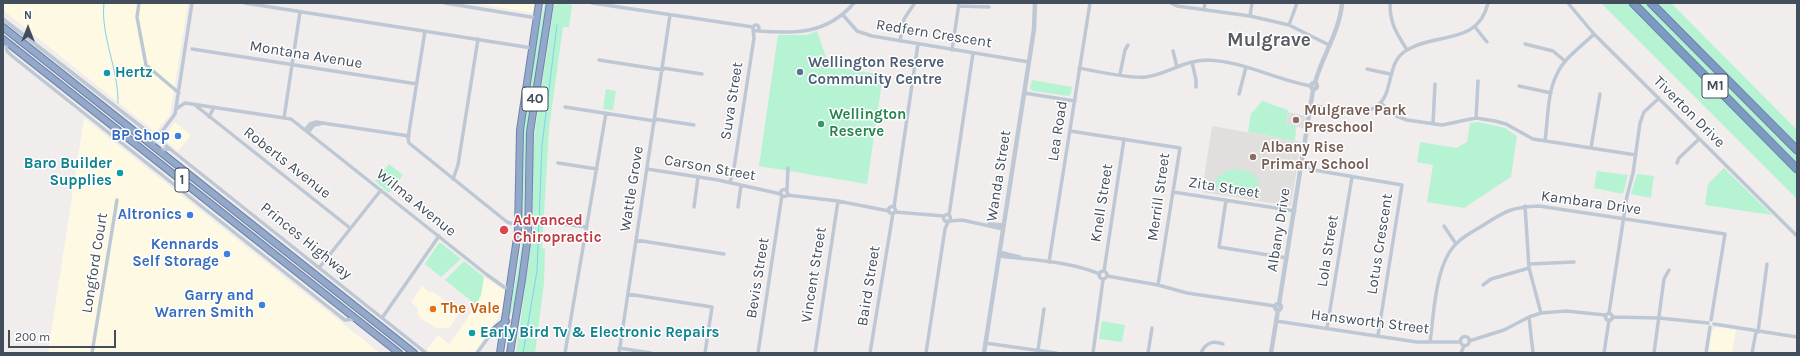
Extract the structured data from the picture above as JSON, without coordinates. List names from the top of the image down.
{
  "streets": {
    "highway": [
      "M1",
      "40",
      "1",
      "Princes Highway"
    ],
    "street": [
      "Redfern Crescent",
      "Montana Avenue",
      "Suva Street",
      "Tiverton Drive",
      "Lea Road",
      "Roberts Avenue",
      "Carson Street",
      "Wanda Street",
      "Zita Street",
      "Wattle Grove",
      "Merrill Street",
      "Wilma Avenue",
      "Knell Street",
      "Kambara Drive",
      "Albany Drive",
      "Lotus Crescent",
      "Lola Street",
      "Longford Court",
      "Vincent Street",
      "Bevis Street",
      "Baird Street",
      "Hansworth Street"
    ]
  },
  "crossings": [
    ["Redfern Crescent", "Wanda Street"],
    ["Redfern Crescent", "Baird Street"],
    ["40", "Wilma Avenue"],
    ["Suva Street", "Carson Street"],
    ["Lea Road", "Merrill Street"],
    ["Roberts Avenue", "Wilma Avenue"],
    ["Carson Street", "Wanda Street"],
    ["Carson Street", "Wattle Grove"],
    ["Carson Street", "Vincent Street"],
    ["Carson Street", "Bevis Street"],
    ["Carson Street", "Baird Street"],
    ["Zita Street", "Merrill Street"],
    ["Zita Street", "Albany Drive"],
    ["Merrill Street", "Knell Street"],
    ["Kambara Drive", "Hansworth Street"],
    ["Albany Drive", "Lotus Crescent"],
    ["Albany Drive", "Hansworth Street"],
    ["Lotus Crescent", "Lola Street"],
    ["Lotus Crescent", "Hansworth Street"],
    ["Lola Street", "Hansworth Street"]
  ],
  "districts": ["Mulgrave"],
  "places": [
    "Wellington Reserve Community Centre",
    "Hertz",
    "Mulgrave Park Preschool",
    "Wellington Reserve",
    "BP Shop",
    "Albany Rise Primary School",
    "Baro Builder Supplies",
    "Altronics",
    "Advanced Chiropractic",
    "Kennards Self Storage",
    "Garry and Warren Smith",
    "The Vale",
    "Early Bird Tv & Electronic Repairs"
  ],
  "scale_bar": "200 m",
  "north": "top"
}
